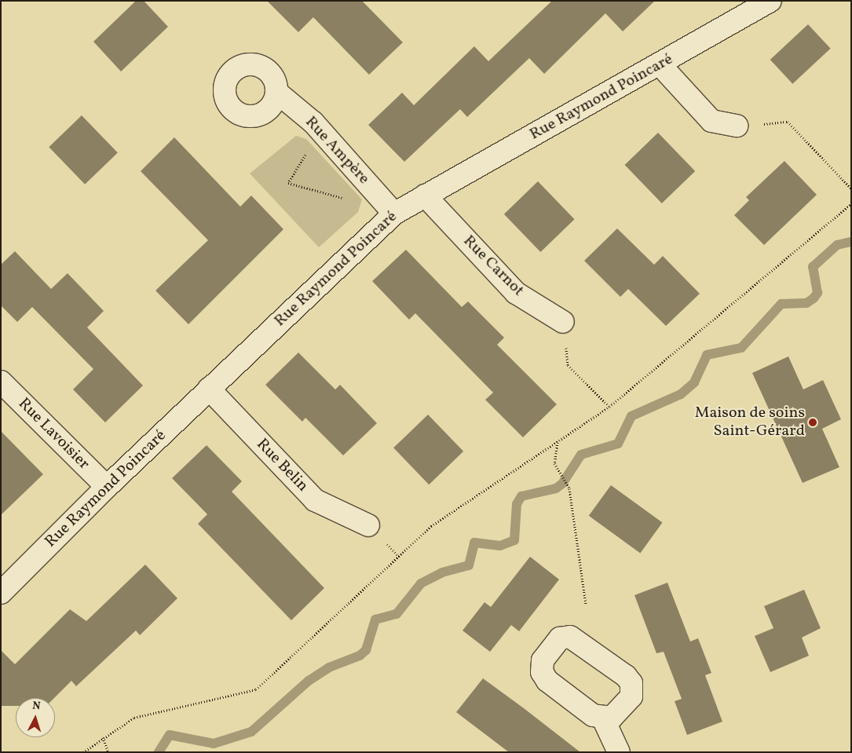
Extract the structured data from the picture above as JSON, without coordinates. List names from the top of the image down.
{
  "streets": {
    "street": [
      "Rue Raymond Poincaré",
      "Rue Ampère",
      "Rue Carnot",
      "Rue Lavoisier",
      "Rue Belin"
    ]
  },
  "crossings": [
    ["Rue Raymond Poincaré", "Rue Ampère"],
    ["Rue Raymond Poincaré", "Rue Carnot"],
    ["Rue Raymond Poincaré", "Rue Lavoisier"],
    ["Rue Raymond Poincaré", "Rue Belin"]
  ],
  "places": ["Maison de soins Saint-Gérard"],
  "north": "top"
}
